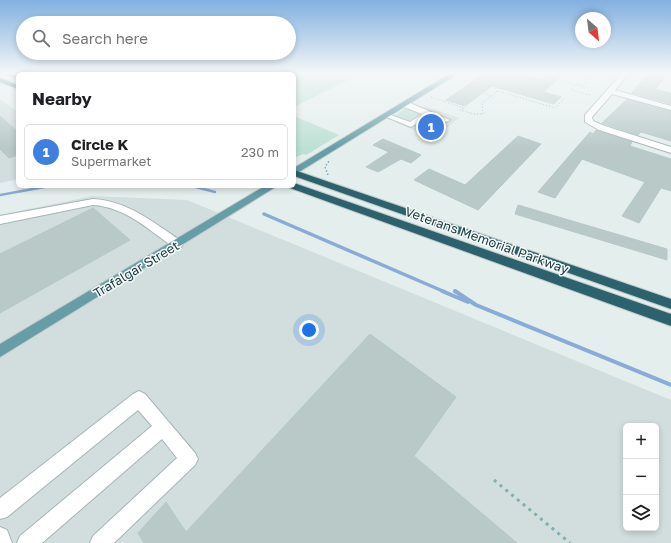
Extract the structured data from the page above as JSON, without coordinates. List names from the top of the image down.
{
  "streets": {
    "highway": ["Veterans Memorial Parkway"],
    "main road": ["Trafalgar Street"]
  },
  "north": "bottom right",
  "page": {
    "search": "Search here",
    "heading": "Nearby",
    "pins": "1",
    "list": [
      {
        "mark": "1",
        "name": "Circle K",
        "note": "Supermarket",
        "value": "230 m"
      }
    ],
    "map_buttons": ["+", "−"]
  }
}
